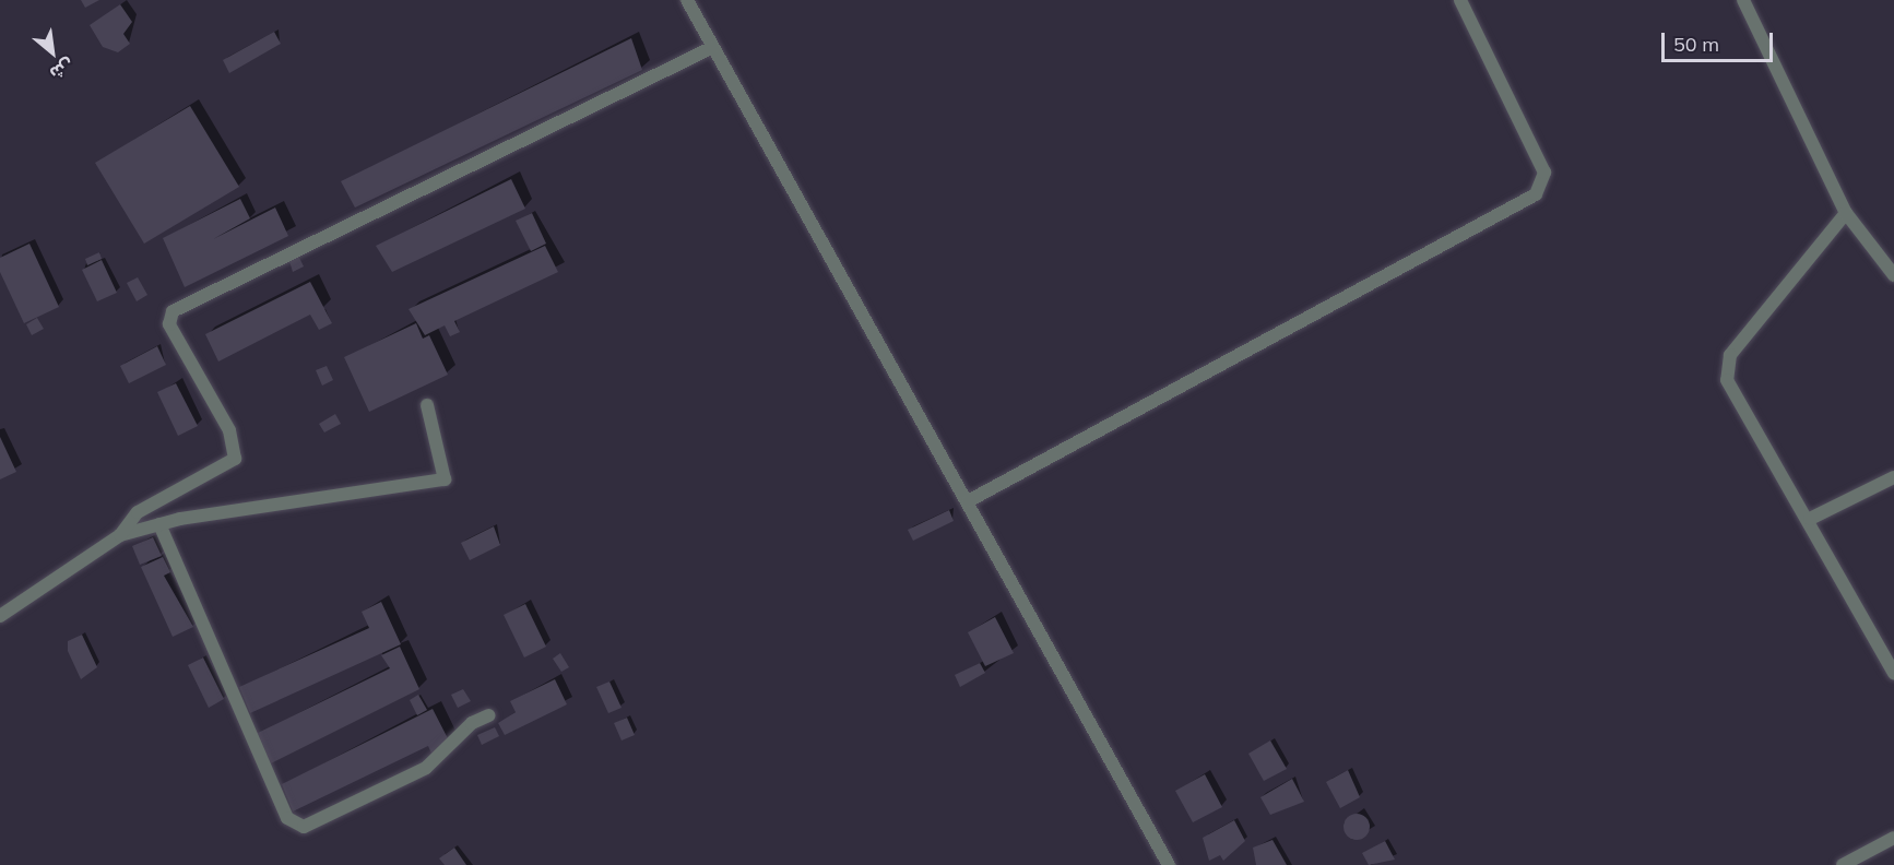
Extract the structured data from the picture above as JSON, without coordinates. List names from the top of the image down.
{
  "scale_bar": "50 m",
  "north": "bottom right"
}
